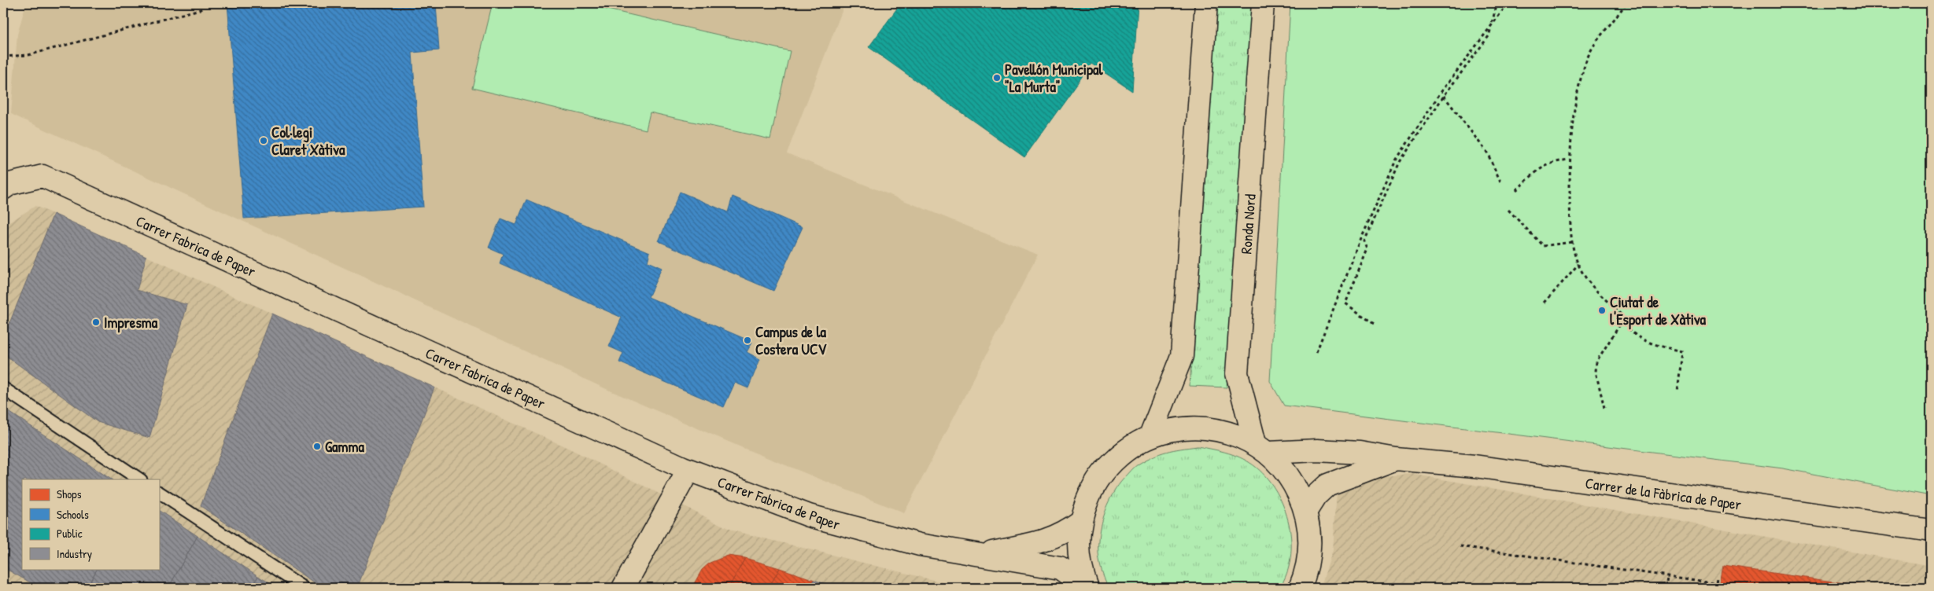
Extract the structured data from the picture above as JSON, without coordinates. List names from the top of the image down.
{
  "streets": {
    "street": ["Ronda Nord", "Carrer Fabrica de Paper", "Carrer de la Fàbrica de Paper"]
  },
  "crossings": [
    ["Ronda Nord", "Carrer de la Fàbrica de Paper"]
  ],
  "places": [
    "Pavellón Municipal \"La Murta\"",
    "Col·legi Claret Xàtiva",
    "Ciutat de l'Esport de Xàtiva",
    "Impresma",
    "Campus de la Costera UCV",
    "Gamma"
  ],
  "legend": [
    "Shops",
    "Schools",
    "Public",
    "Industry"
  ]
}
